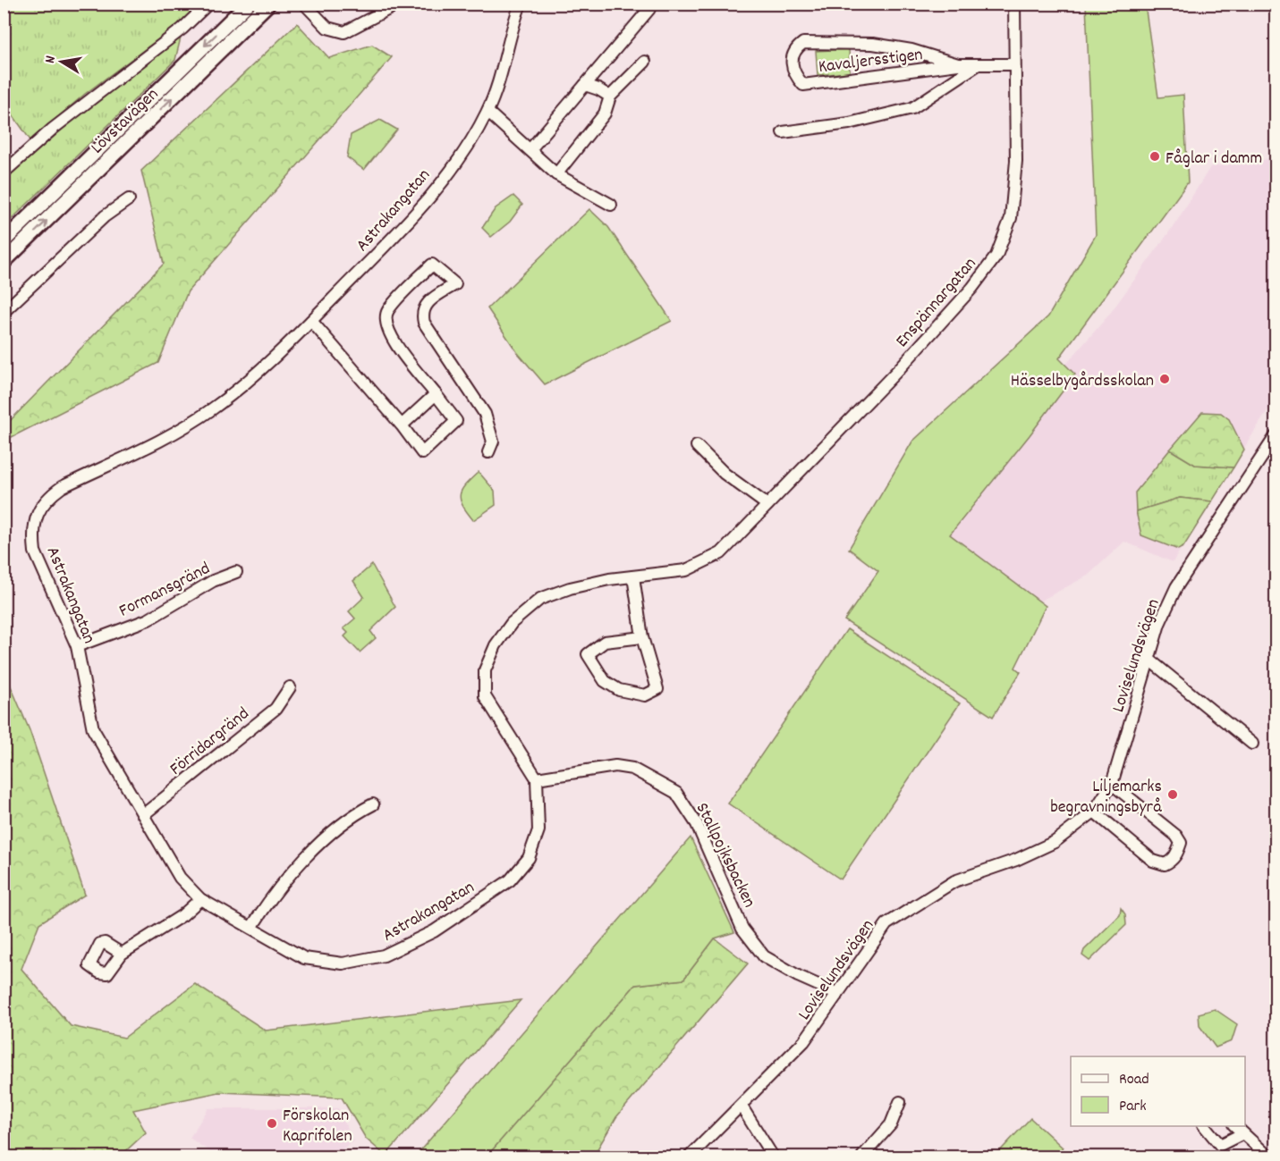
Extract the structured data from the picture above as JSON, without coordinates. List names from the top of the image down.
{
  "streets": {
    "street": [
      "Kavaljersstigen",
      "Lövstavägen",
      "Astrakangatan",
      "Enspännargatan",
      "Formansgränd",
      "Loviselundsvägen",
      "Förridargränd",
      "Stallpojksbacken"
    ]
  },
  "crossings": [
    ["Kavaljersstigen", "Enspännargatan"],
    ["Astrakangatan", "Enspännargatan"],
    ["Astrakangatan", "Formansgränd"],
    ["Astrakangatan", "Förridargränd"],
    ["Astrakangatan", "Stallpojksbacken"],
    ["Enspännargatan", "Stallpojksbacken"],
    ["Loviselundsvägen", "Stallpojksbacken"]
  ],
  "places": [
    "Fåglar i damm",
    "Hässelbygårdsskolan",
    "Liljemarks begravningsbyrå",
    "Förskolan Kaprifolen"
  ],
  "legend": ["Road", "Park"],
  "north": "left"
}
